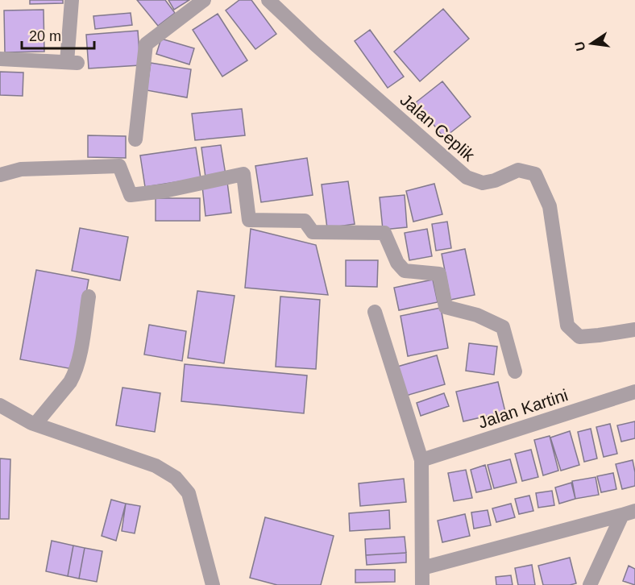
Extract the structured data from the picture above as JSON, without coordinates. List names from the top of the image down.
{
  "streets": {
    "street": ["Jalan Ceplik", "Jalan Kartini"]
  },
  "scale_bar": "20 m",
  "north": "left"
}
